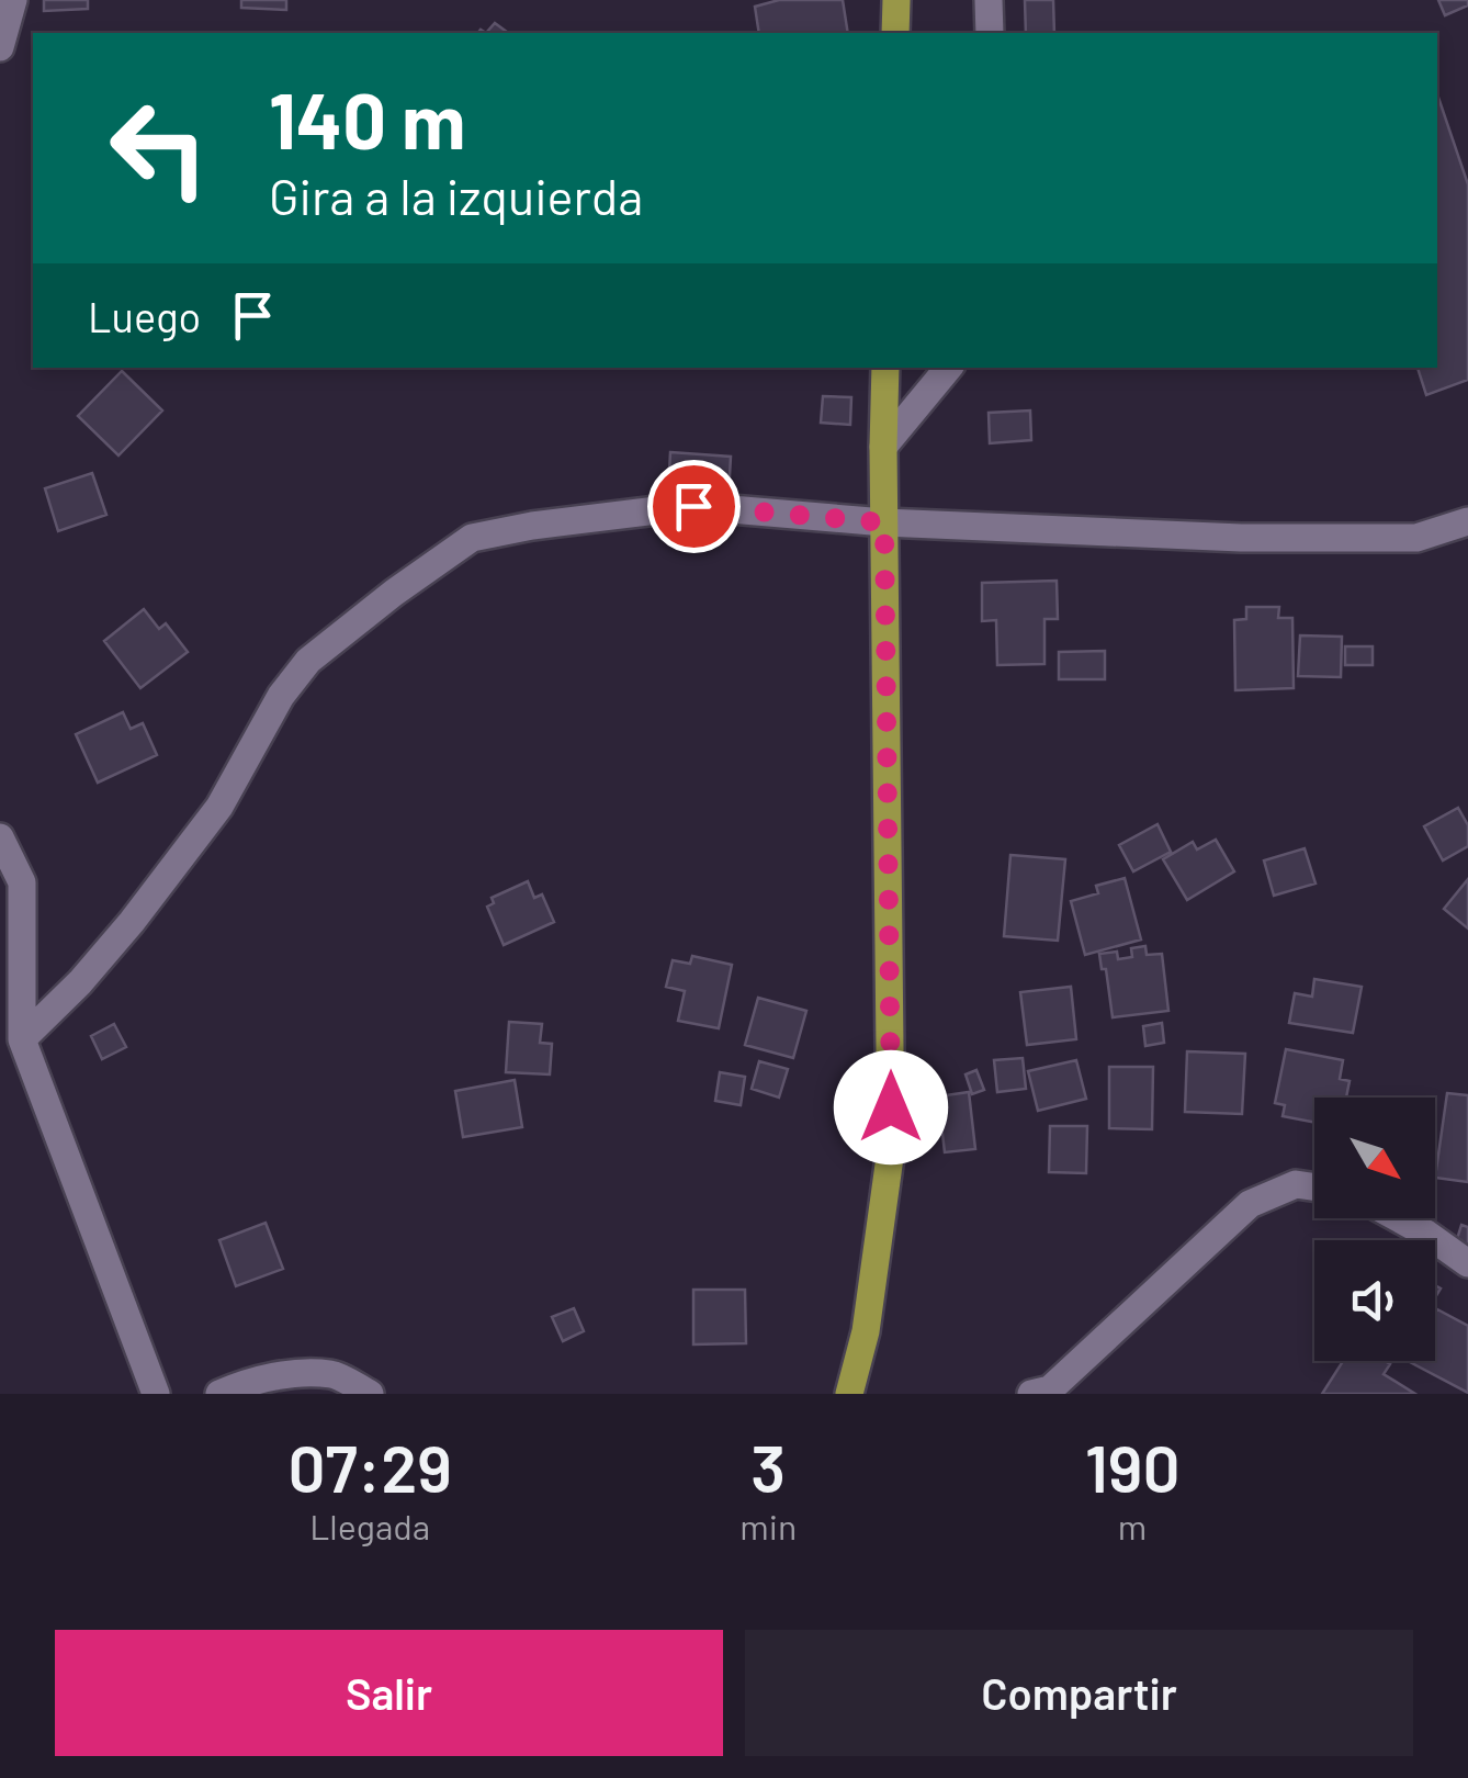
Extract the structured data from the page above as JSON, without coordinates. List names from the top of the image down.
{
  "north": "bottom right",
  "page": {
    "turn": ["140 m", "Gira a la izquierda"],
    "then": "Luego",
    "eta": [
      "07:29",
      "Llegada",
      "3",
      "min",
      "190",
      "m"
    ],
    "buttons": ["Salir", "Compartir"]
  }
}
